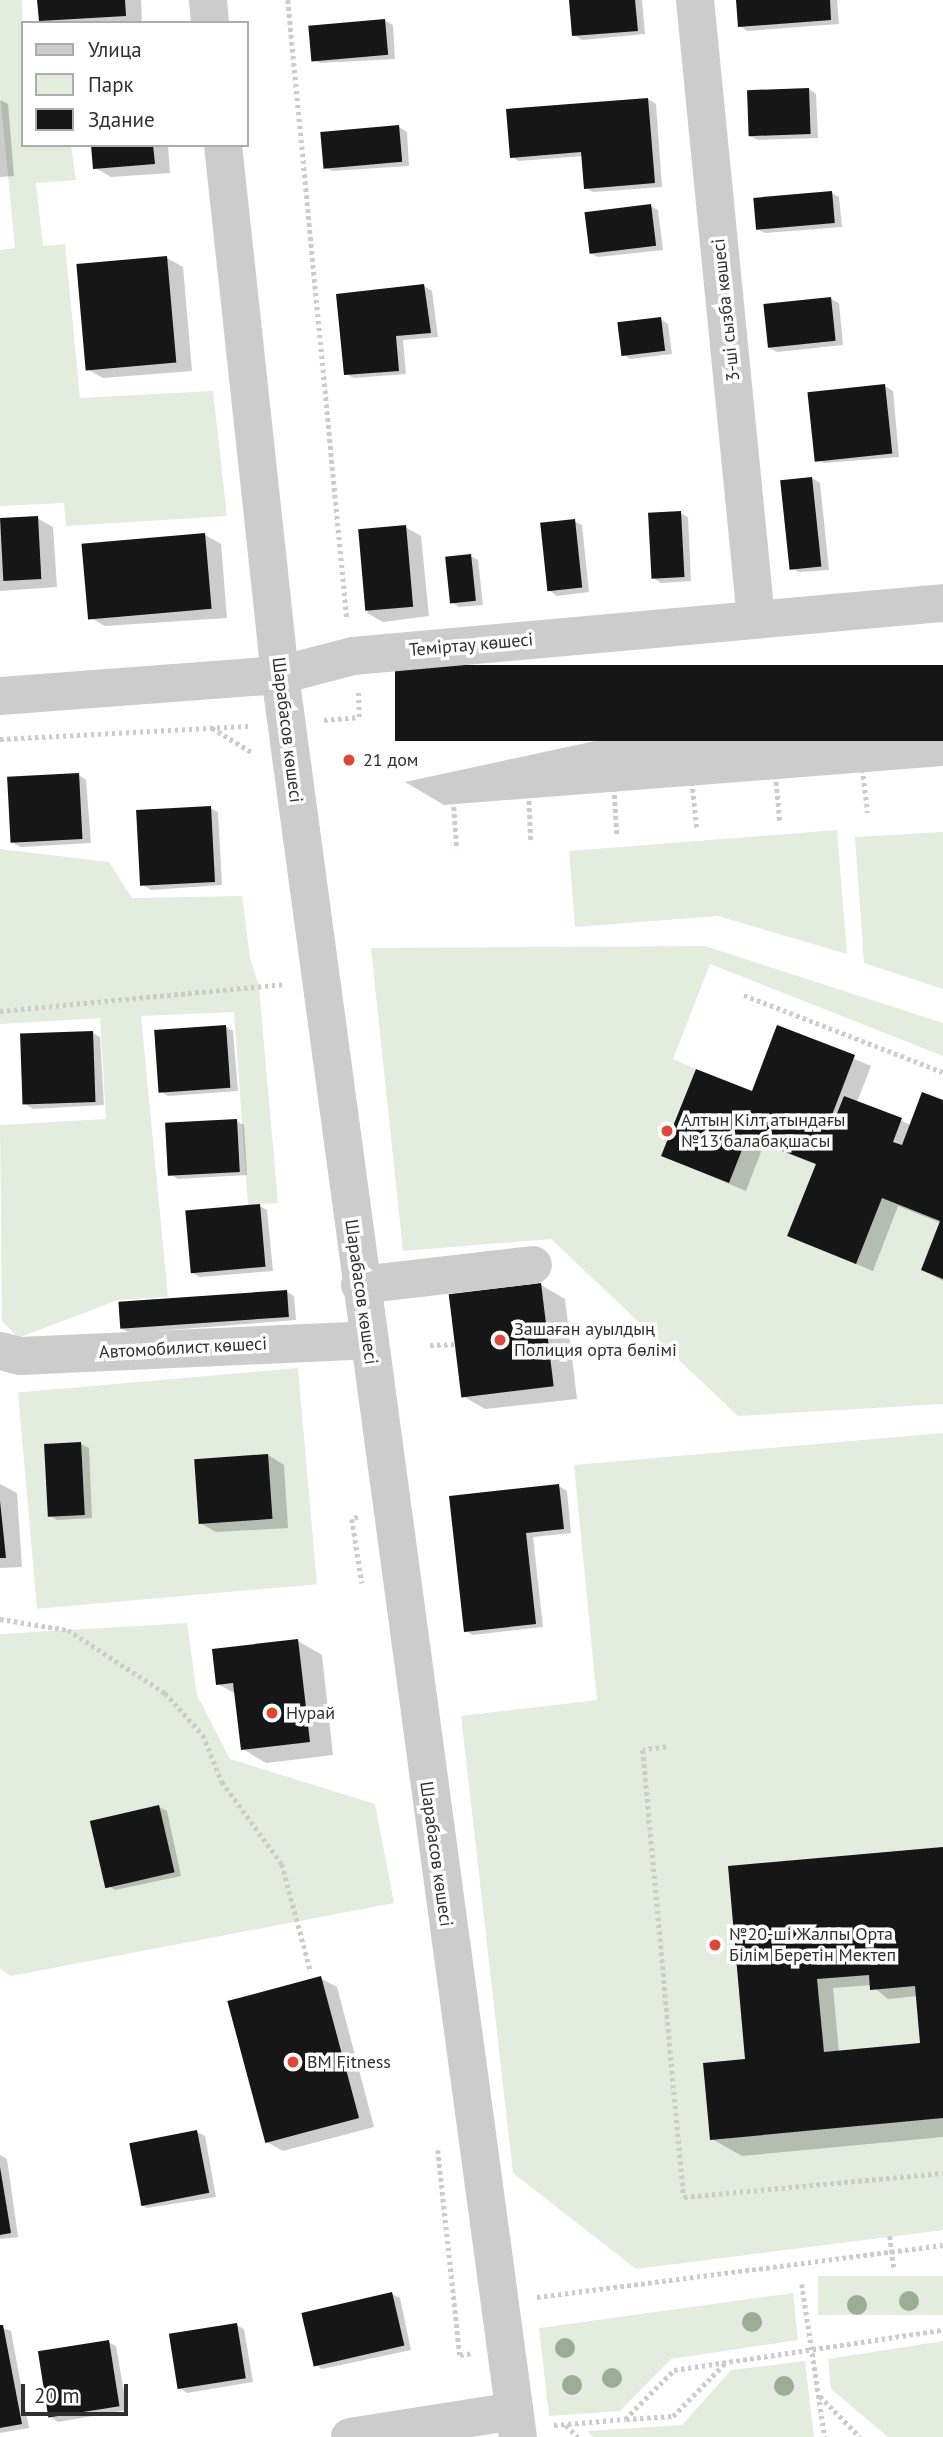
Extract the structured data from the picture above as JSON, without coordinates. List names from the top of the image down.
{
  "streets": {
    "street": [
      "3-ші сызба көшесі",
      "Теміртау көшесі",
      "Шарабасов көшесі",
      "Автомобилист көшесі"
    ]
  },
  "crossings": [
    ["3-ші сызба көшесі", "Теміртау көшесі"],
    ["Теміртау көшесі", "Шарабасов көшесі"],
    ["Шарабасов көшесі", "Автомобилист көшесі"]
  ],
  "places": [
    "21 дом",
    "Алтын Кілт атындағы №13 балабақшасы",
    "Зашаған ауылдың Полиция орта бөлімі",
    "Нурай",
    "№20-ші Жалпы Орта Білім Беретін Мектеп",
    "BM Fitness"
  ],
  "legend": ["Улица", "Парк", "Здание"],
  "scale_bar": "20 m"
}
